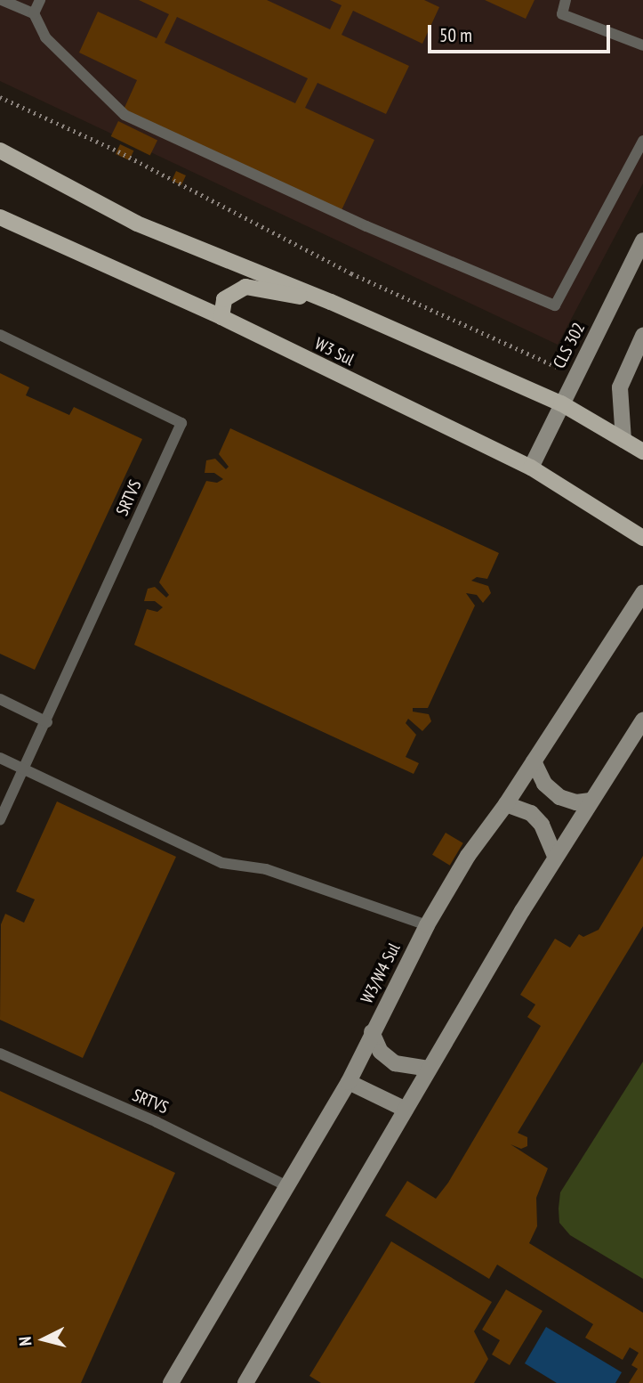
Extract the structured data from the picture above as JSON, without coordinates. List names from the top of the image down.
{
  "streets": {
    "main road": ["CLS 302", "W3 Sul", "W3/W4 Sul"],
    "lane": ["SRTVS"]
  },
  "crossings": [
    ["CLS 302", "W3 Sul"],
    ["SRTVS", "W3/W4 Sul"]
  ],
  "scale_bar": "50 m",
  "north": "left"
}
